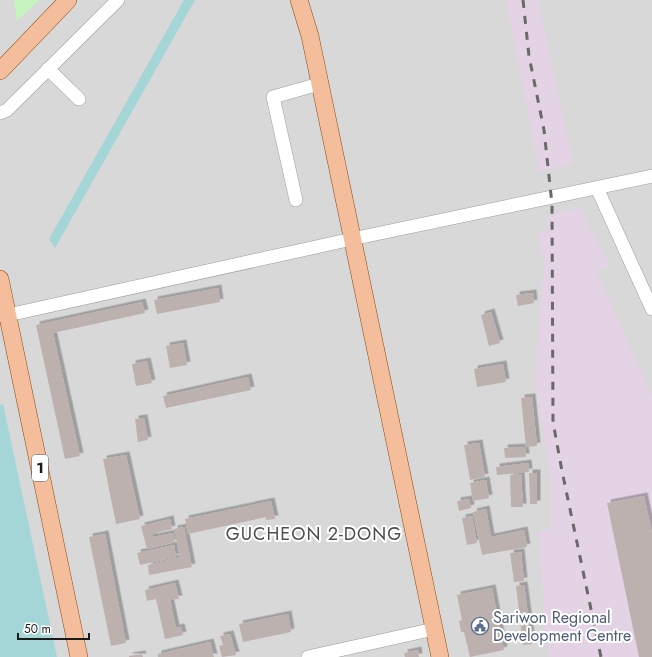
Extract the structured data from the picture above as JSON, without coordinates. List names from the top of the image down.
{
  "streets": {
    "main road": ["1"]
  },
  "districts": ["GUCHEON 2-DONG"],
  "places": {
    "public building": ["Sariwon Regional Development Centre"]
  },
  "scale_bar": "50 m"
}
